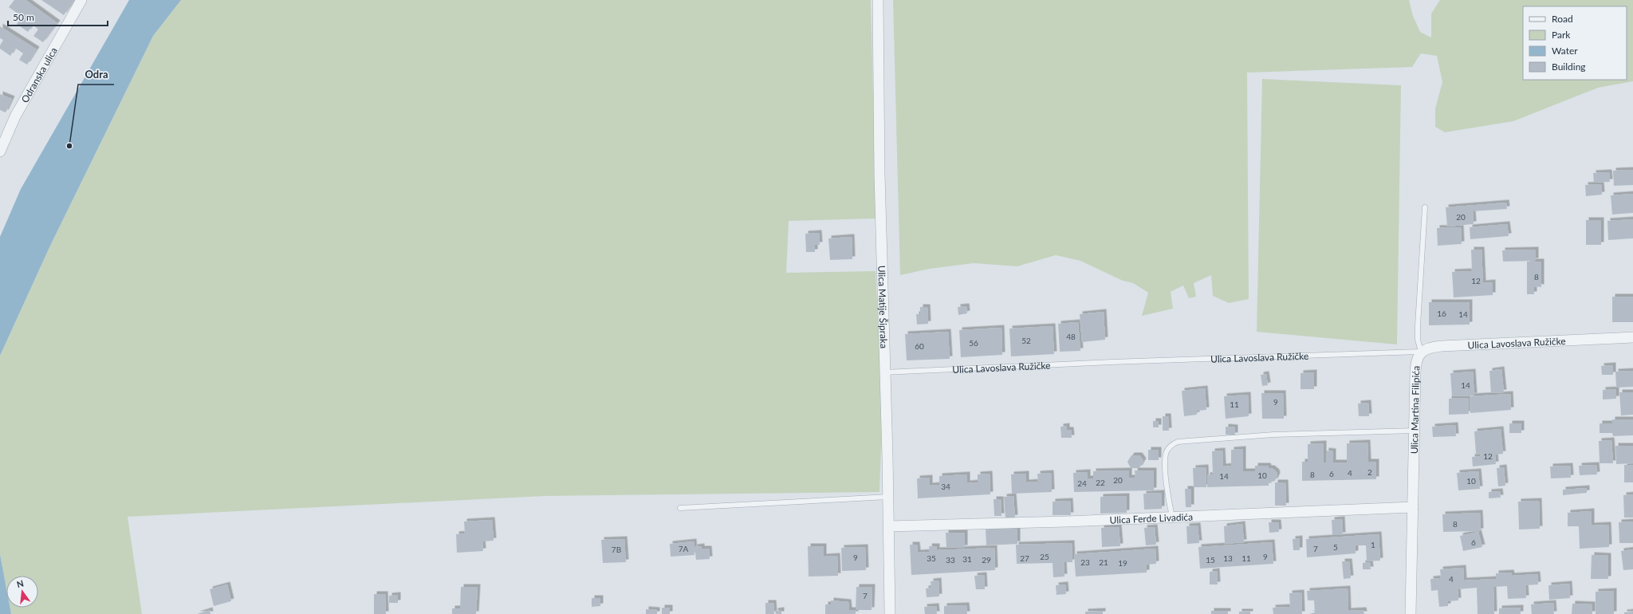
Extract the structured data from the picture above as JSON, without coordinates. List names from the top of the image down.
{
  "streets": {
    "street": [
      "Odranska ulica",
      "Ulica Matije Šipraka",
      "Ulica Lavoslava Ružičke",
      "Ulica Martina Filipića",
      "Ulica Ferde Livadića"
    ]
  },
  "crossings": [
    ["Ulica Matije Šipraka", "Ulica Lavoslava Ružičke"],
    ["Ulica Matije Šipraka", "Ulica Ferde Livadića"],
    ["Ulica Lavoslava Ružičke", "Ulica Martina Filipića"],
    ["Ulica Martina Filipića", "Ulica Ferde Livadića"]
  ],
  "places": ["Odra"],
  "house_numbers": [
    "20",
    "8",
    "12",
    "16",
    "14",
    "48",
    "52",
    "56",
    "60",
    "14",
    "9",
    "11",
    "12",
    "2",
    "4",
    "6",
    "8",
    "10",
    "14",
    "20",
    "10",
    "22",
    "24",
    "34",
    "8",
    "6",
    "1",
    "5",
    "7A",
    "7",
    "7B",
    "25",
    "9",
    "9",
    "35",
    "27",
    "13",
    "11",
    "31",
    "33",
    "29",
    "15",
    "23",
    "21",
    "19",
    "4",
    "7"
  ],
  "legend": [
    "Road",
    "Park",
    "Water",
    "Building"
  ],
  "scale_bar": "50 m",
  "north": "top"
}
